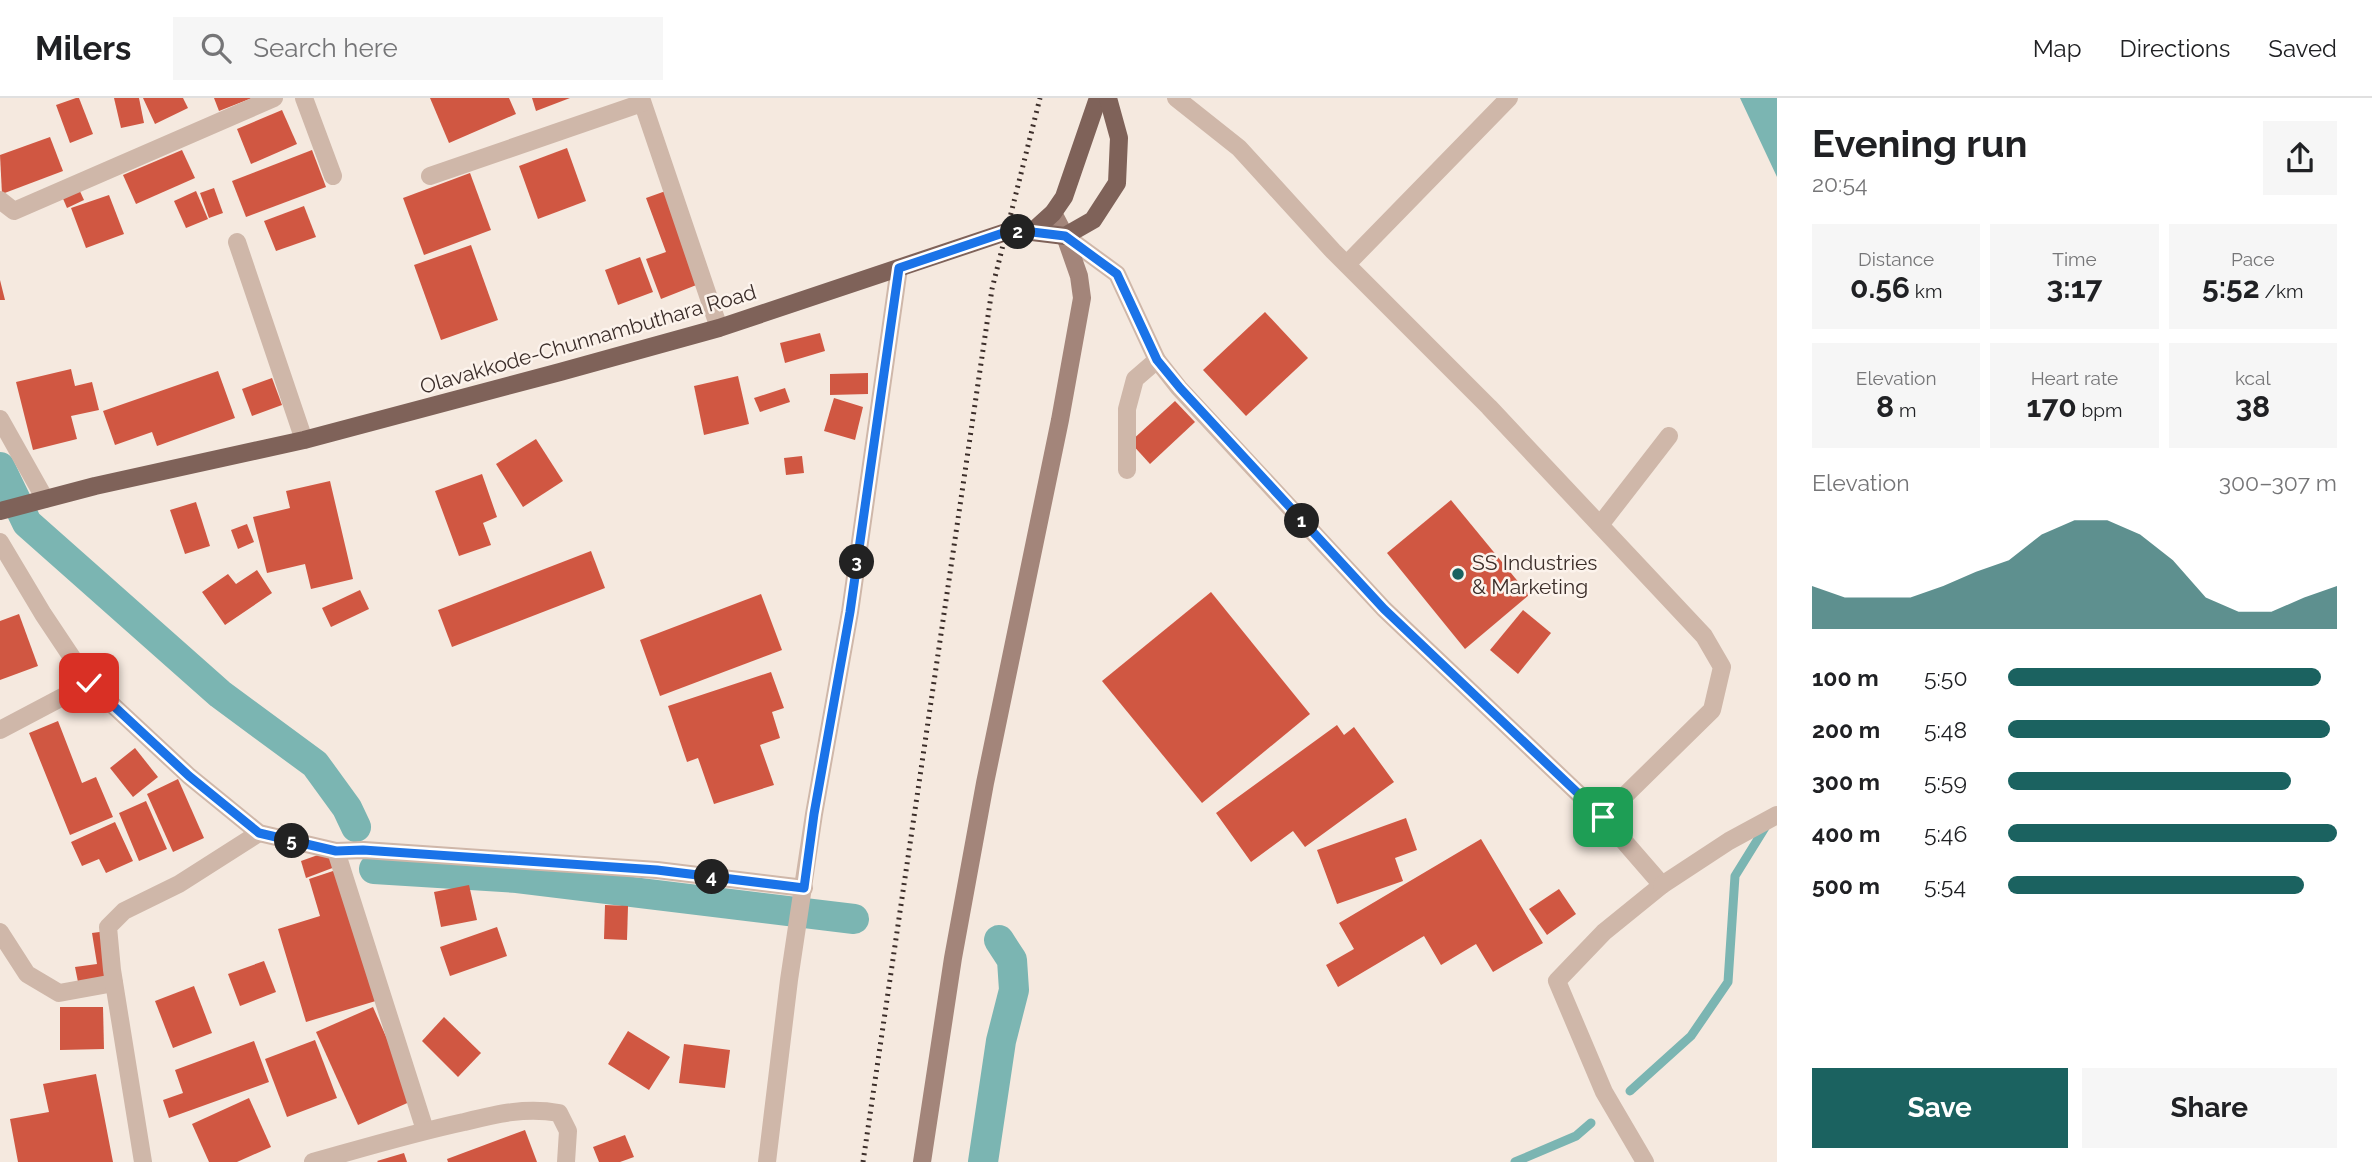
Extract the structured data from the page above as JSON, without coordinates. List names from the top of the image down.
{
  "streets": {
    "main road": ["Olavakkode-Chunnambuthara Road"]
  },
  "places": ["SS Industries & Marketing"],
  "page": {
    "header": "Milers",
    "search": "Search here",
    "nav": ["Map", "Directions", "Saved"],
    "heading": ["Evening run", "20:54"],
    "pins": [
      "2",
      "1",
      "3",
      "5",
      "4"
    ],
    "stats": [
      ["Distance", "0.56 km"],
      ["Time", "3:17"],
      ["Pace", "5:52 /km"],
      ["Elevation", "8 m"],
      ["Heart rate", "170 bpm"],
      ["kcal", "38"]
    ],
    "chart": ["Elevation", "300–307 m"],
    "list": [
      {
        "name": "100 m",
        "note": "5:50"
      },
      {
        "name": "200 m",
        "note": "5:48"
      },
      {
        "name": "300 m",
        "note": "5:59"
      },
      {
        "name": "400 m",
        "note": "5:46"
      },
      {
        "name": "500 m",
        "note": "5:54"
      }
    ],
    "buttons": ["Save", "Share"]
  }
}
